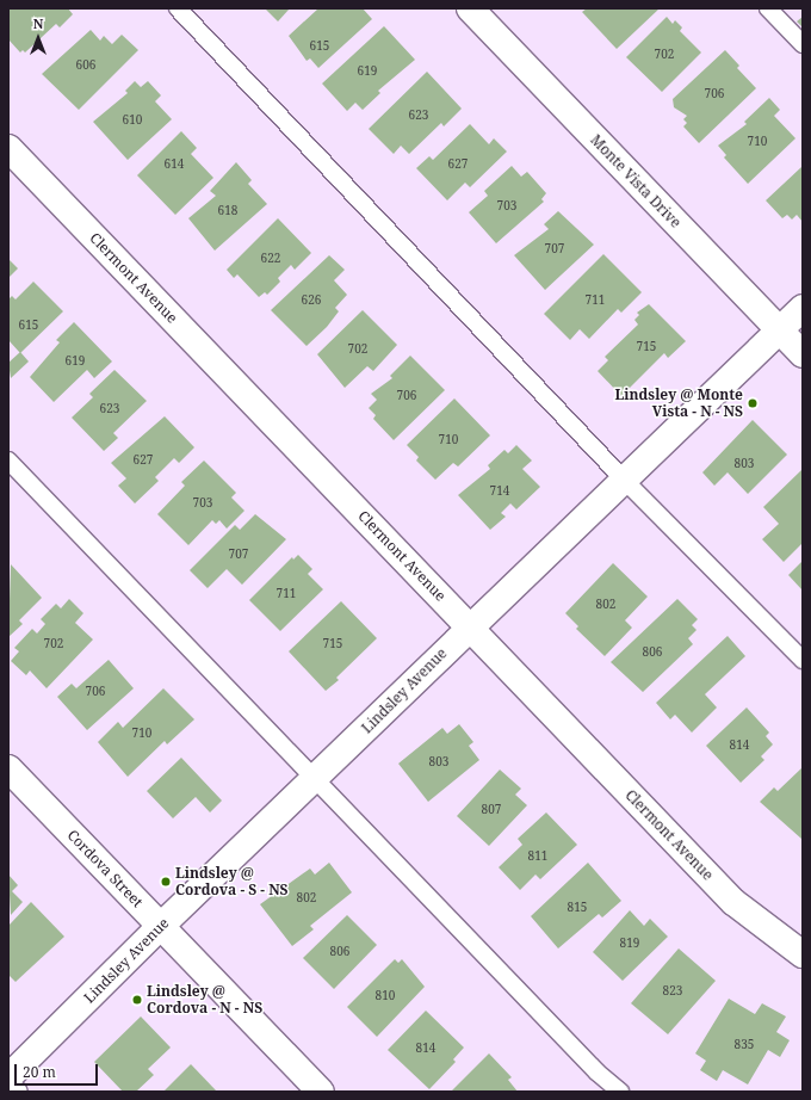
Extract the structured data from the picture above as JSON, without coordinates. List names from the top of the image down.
{
  "streets": {
    "street": [
      "Monte Vista Drive",
      "Clermont Avenue",
      "Lindsley Avenue",
      "Cordova Street"
    ]
  },
  "crossings": [
    ["Monte Vista Drive", "Lindsley Avenue"],
    ["Clermont Avenue", "Lindsley Avenue"],
    ["Lindsley Avenue", "Cordova Street"]
  ],
  "places": ["Lindsley @ Monte Vista - N - NS", "Lindsley @ Cordova - S - NS", "Lindsley @ Cordova - N - NS"],
  "house_numbers": [
    "615",
    "702",
    "606",
    "619",
    "706",
    "623",
    "610",
    "710",
    "614",
    "627",
    "703",
    "618",
    "707",
    "622",
    "626",
    "711",
    "615",
    "715",
    "702",
    "619",
    "706",
    "623",
    "710",
    "627",
    "803",
    "714",
    "703",
    "707",
    "711",
    "802",
    "702",
    "715",
    "806",
    "706",
    "710",
    "814",
    "803",
    "807",
    "811",
    "802",
    "815",
    "819",
    "806",
    "823",
    "810",
    "835",
    "814"
  ],
  "scale_bar": "20 m",
  "north": "top"
}
